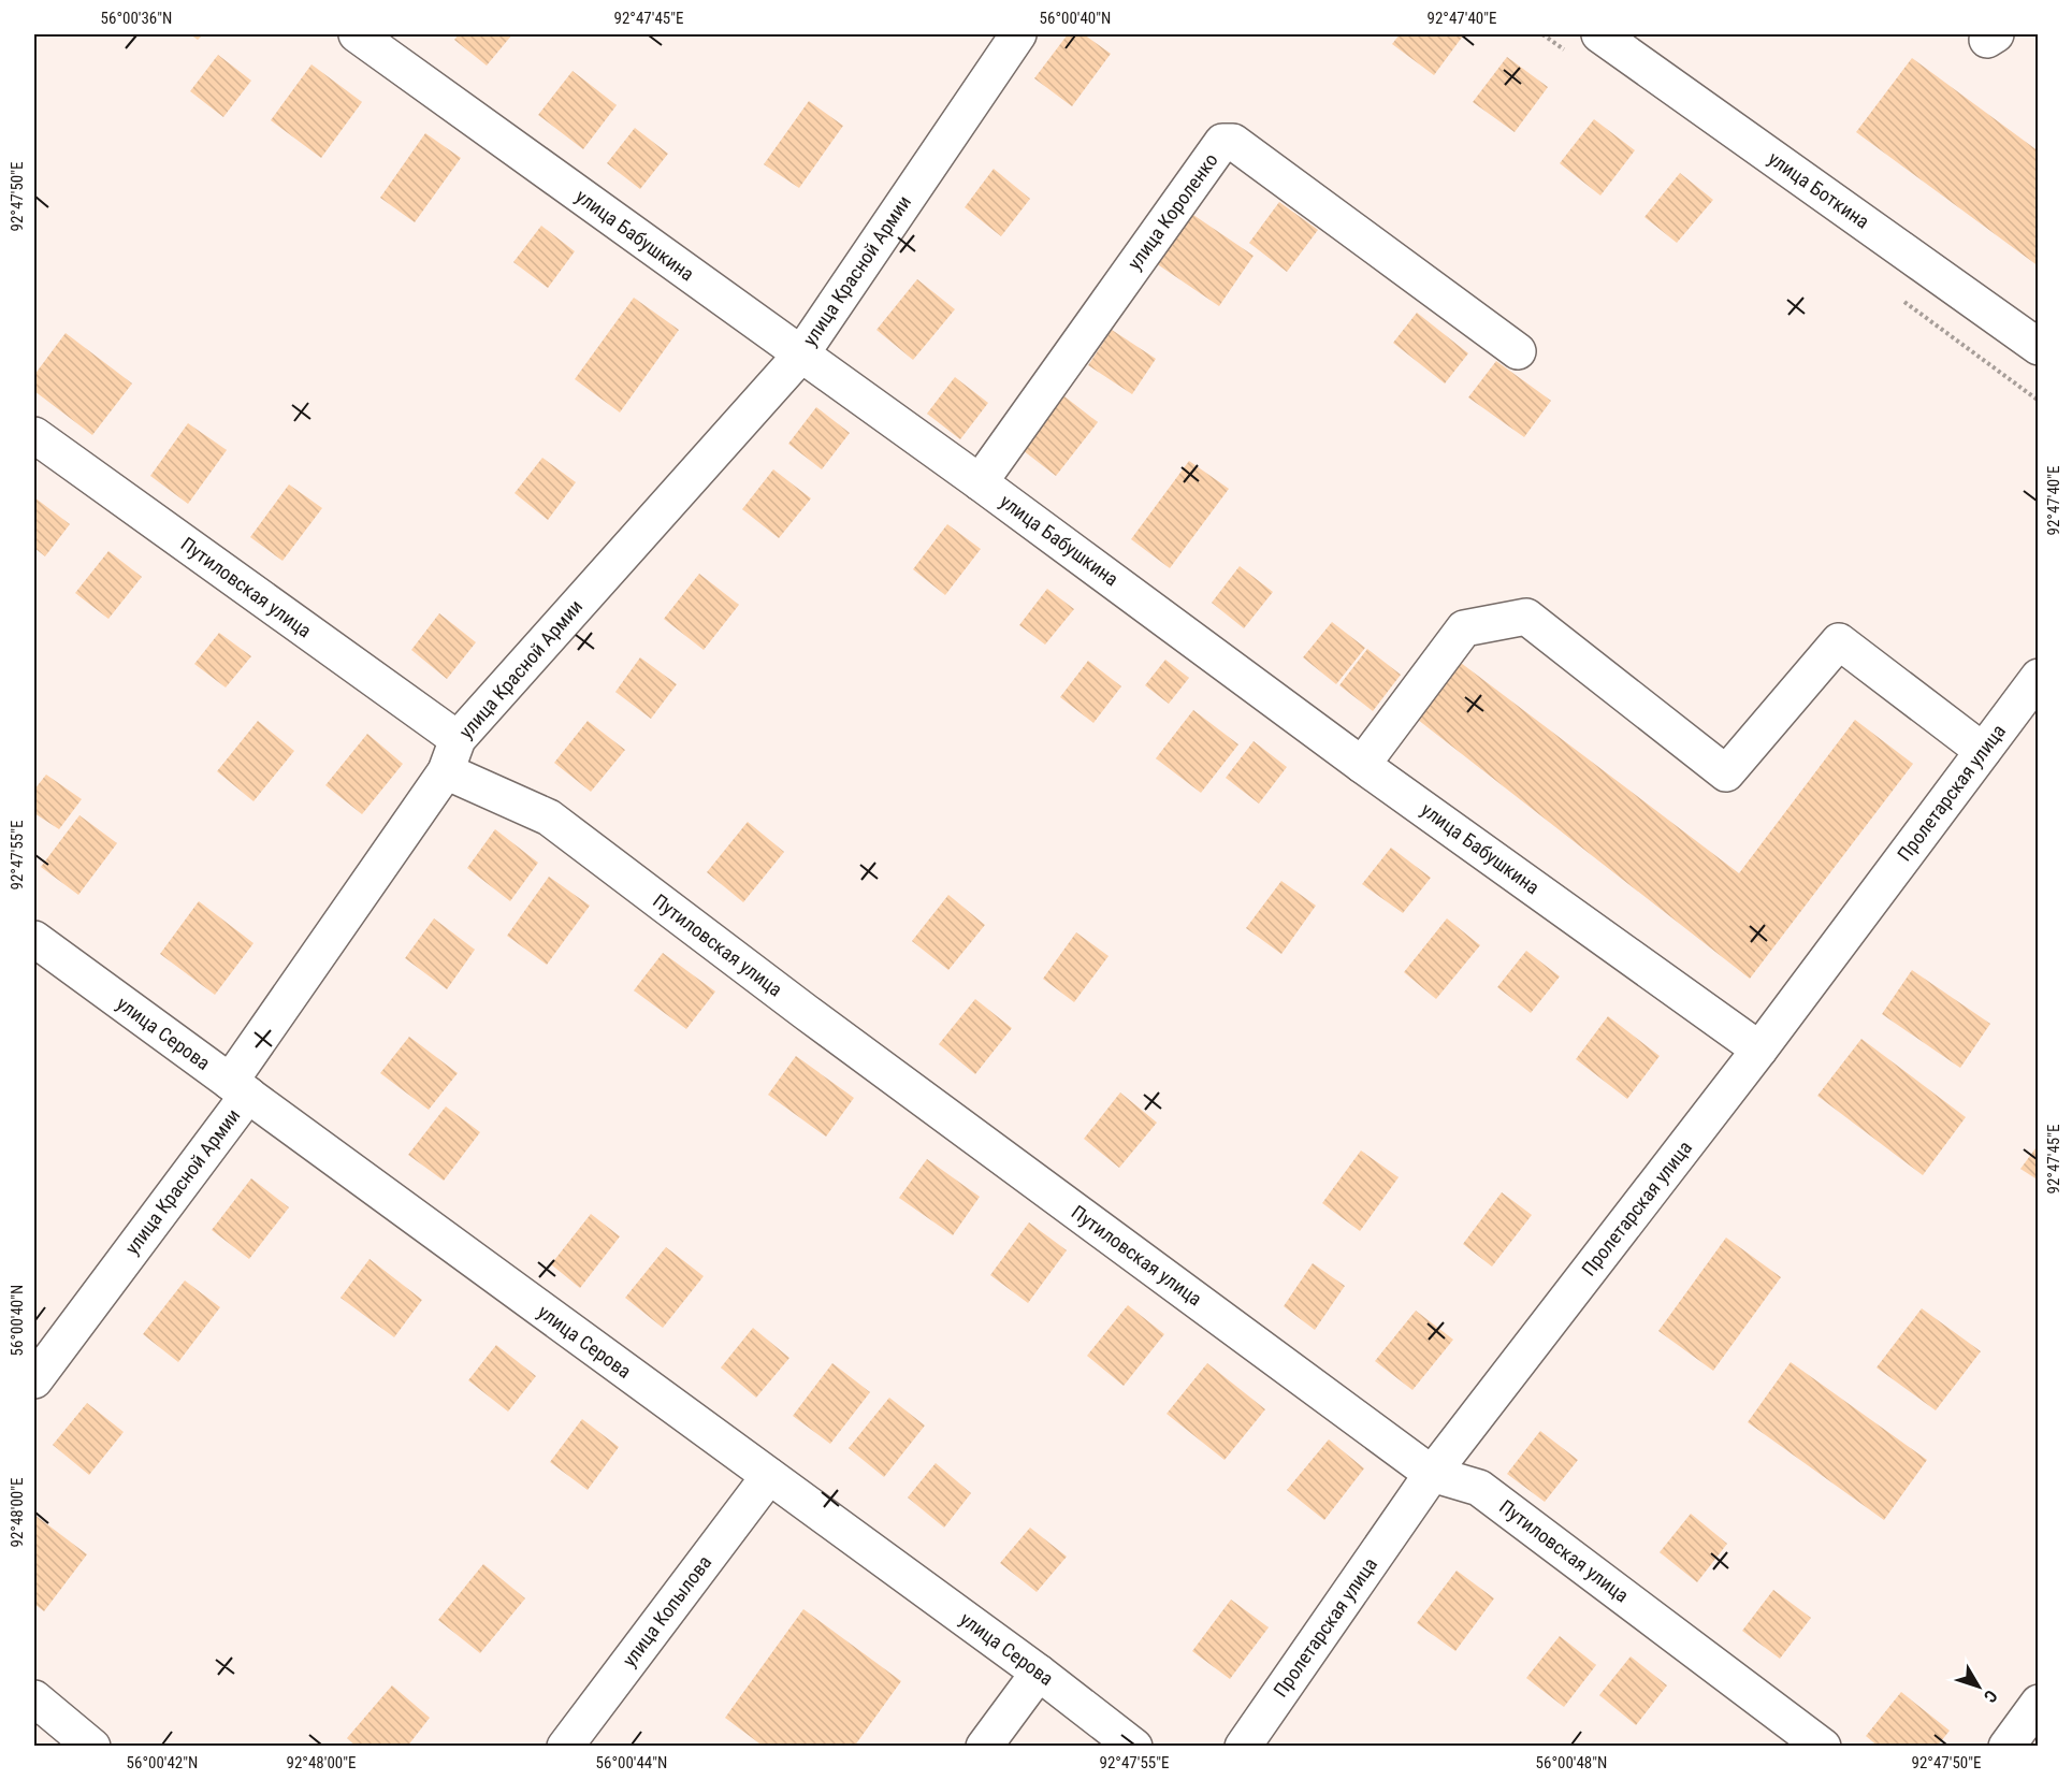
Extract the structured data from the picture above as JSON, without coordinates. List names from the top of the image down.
{
  "streets": {
    "street": [
      "улица Боткина",
      "улица Короленко",
      "улица Бабушкина",
      "улица Красной Армии",
      "Путиловская улица",
      "Пролетарская улица",
      "улица Серова",
      "улица Копылова"
    ]
  },
  "crossings": [
    ["улица Короленко", "улица Бабушкина"],
    ["улица Бабушкина", "улица Красной Армии"],
    ["улица Бабушкина", "Пролетарская улица"],
    ["улица Красной Армии", "Путиловская улица"],
    ["улица Красной Армии", "улица Серова"],
    ["Путиловская улица", "Пролетарская улица"],
    ["улица Серова", "улица Копылова"]
  ],
  "north": "bottom right",
  "coordinates": [
    "56°00'36\"N",
    "92°47'45\"E",
    "56°00'40\"N",
    "92°47'40\"E",
    "92°47'50\"E",
    "92°47'55\"E",
    "92°48'00\"E",
    "56°00'42\"N",
    "56°00'44\"N",
    "56°00'48\"N"
  ]
}
